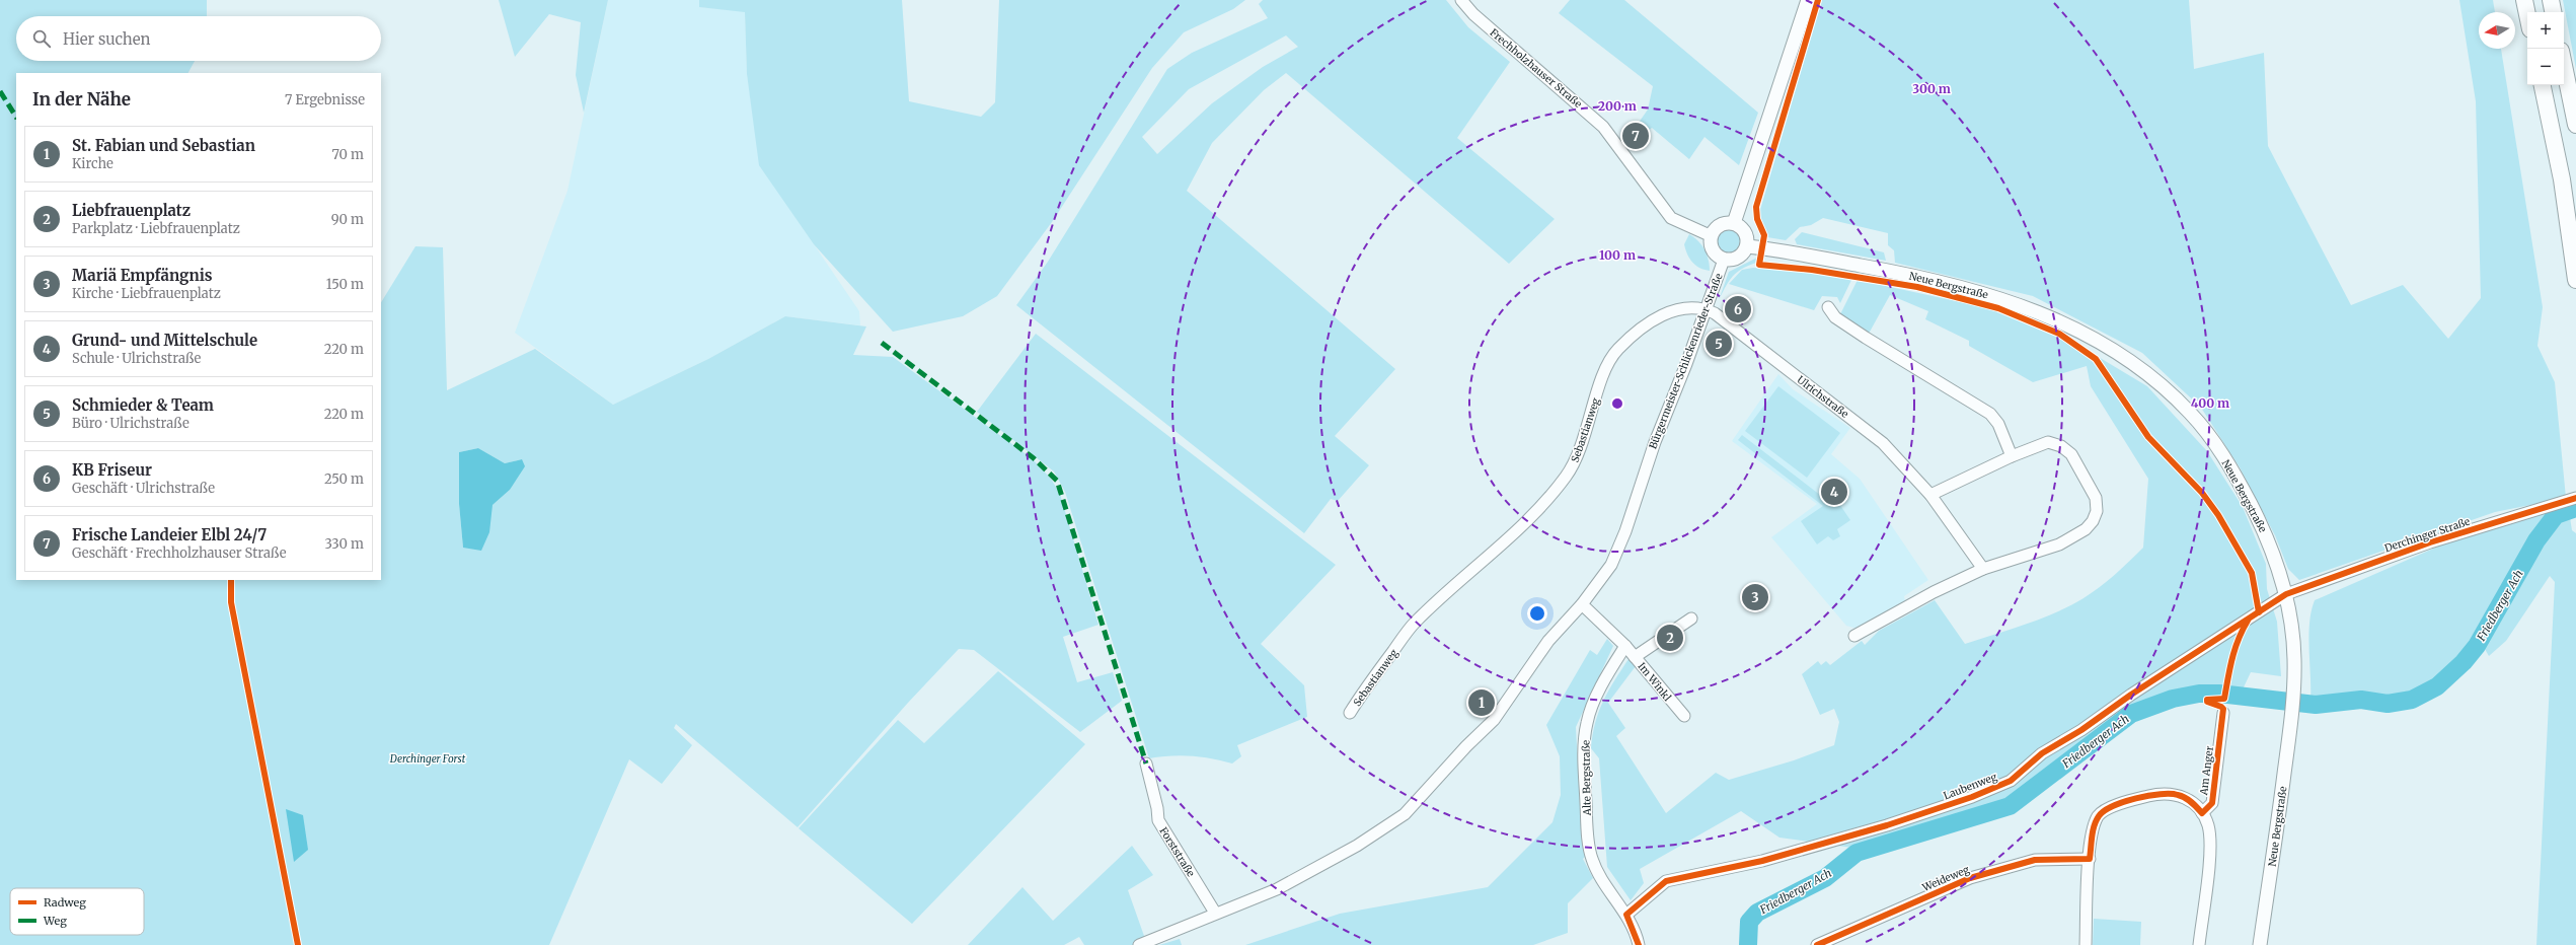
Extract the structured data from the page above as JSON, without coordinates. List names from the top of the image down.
{
  "streets": {
    "main road": ["Neue Bergstraße"],
    "street": [
      "Frechholzhauser Straße",
      "Bürgermeister-Schlickenrieder-Straße",
      "Ulrichstraße",
      "Sebastianweg",
      "Derchinger Straße",
      "Im Winkl",
      "Am Anger",
      "Alte Bergstraße",
      "Laubenweg",
      "Forststraße",
      "Weideweg"
    ]
  },
  "crossings": [
    ["Frechholzhauser Straße", "Neue Bergstraße"],
    ["Frechholzhauser Straße", "Bürgermeister-Schlickenrieder-Straße"],
    ["Neue Bergstraße", "Bürgermeister-Schlickenrieder-Straße"],
    ["Neue Bergstraße", "Derchinger Straße"],
    ["Neue Bergstraße", "Laubenweg"],
    ["Bürgermeister-Schlickenrieder-Straße", "Ulrichstraße"],
    ["Bürgermeister-Schlickenrieder-Straße", "Sebastianweg"],
    ["Bürgermeister-Schlickenrieder-Straße", "Forststraße"],
    ["Ulrichstraße", "Sebastianweg"],
    ["Derchinger Straße", "Laubenweg"],
    ["Im Winkl", "Alte Bergstraße"],
    ["Am Anger", "Weideweg"],
    ["Alte Bergstraße", "Laubenweg"]
  ],
  "water": ["Friedberger Ach"],
  "parks": ["Derchinger Forst"],
  "legend": ["Radweg", "Weg"],
  "north": "left",
  "page": {
    "map_buttons": ["+", "−"],
    "search": "Hier suchen",
    "heading": ["In der Nähe", "7 Ergebnisse"],
    "pins": [
      "7",
      "6",
      "5",
      "4",
      "3",
      "2",
      "1"
    ],
    "list": [
      {
        "mark": "1",
        "name": "St. Fabian und Sebastian",
        "note": "Kirche",
        "value": "70 m"
      },
      {
        "mark": "2",
        "name": "Liebfrauenplatz",
        "note": "Parkplatz · Liebfrauenplatz",
        "value": "90 m"
      },
      {
        "mark": "3",
        "name": "Mariä Empfängnis",
        "note": "Kirche · Liebfrauenplatz",
        "value": "150 m"
      },
      {
        "mark": "4",
        "name": "Grund- und Mittelschule",
        "note": "Schule · Ulrichstraße",
        "value": "220 m"
      },
      {
        "mark": "5",
        "name": "Schmieder & Team",
        "note": "Büro · Ulrichstraße",
        "value": "220 m"
      },
      {
        "mark": "6",
        "name": "KB Friseur",
        "note": "Geschäft · Ulrichstraße",
        "value": "250 m"
      },
      {
        "mark": "7",
        "name": "Frische Landeier Elbl 24/7",
        "note": "Geschäft · Frechholzhauser Straße",
        "value": "330 m"
      }
    ]
  },
  "rings": [
    "300 m",
    "200 m",
    "100 m",
    "400 m"
  ]
}
